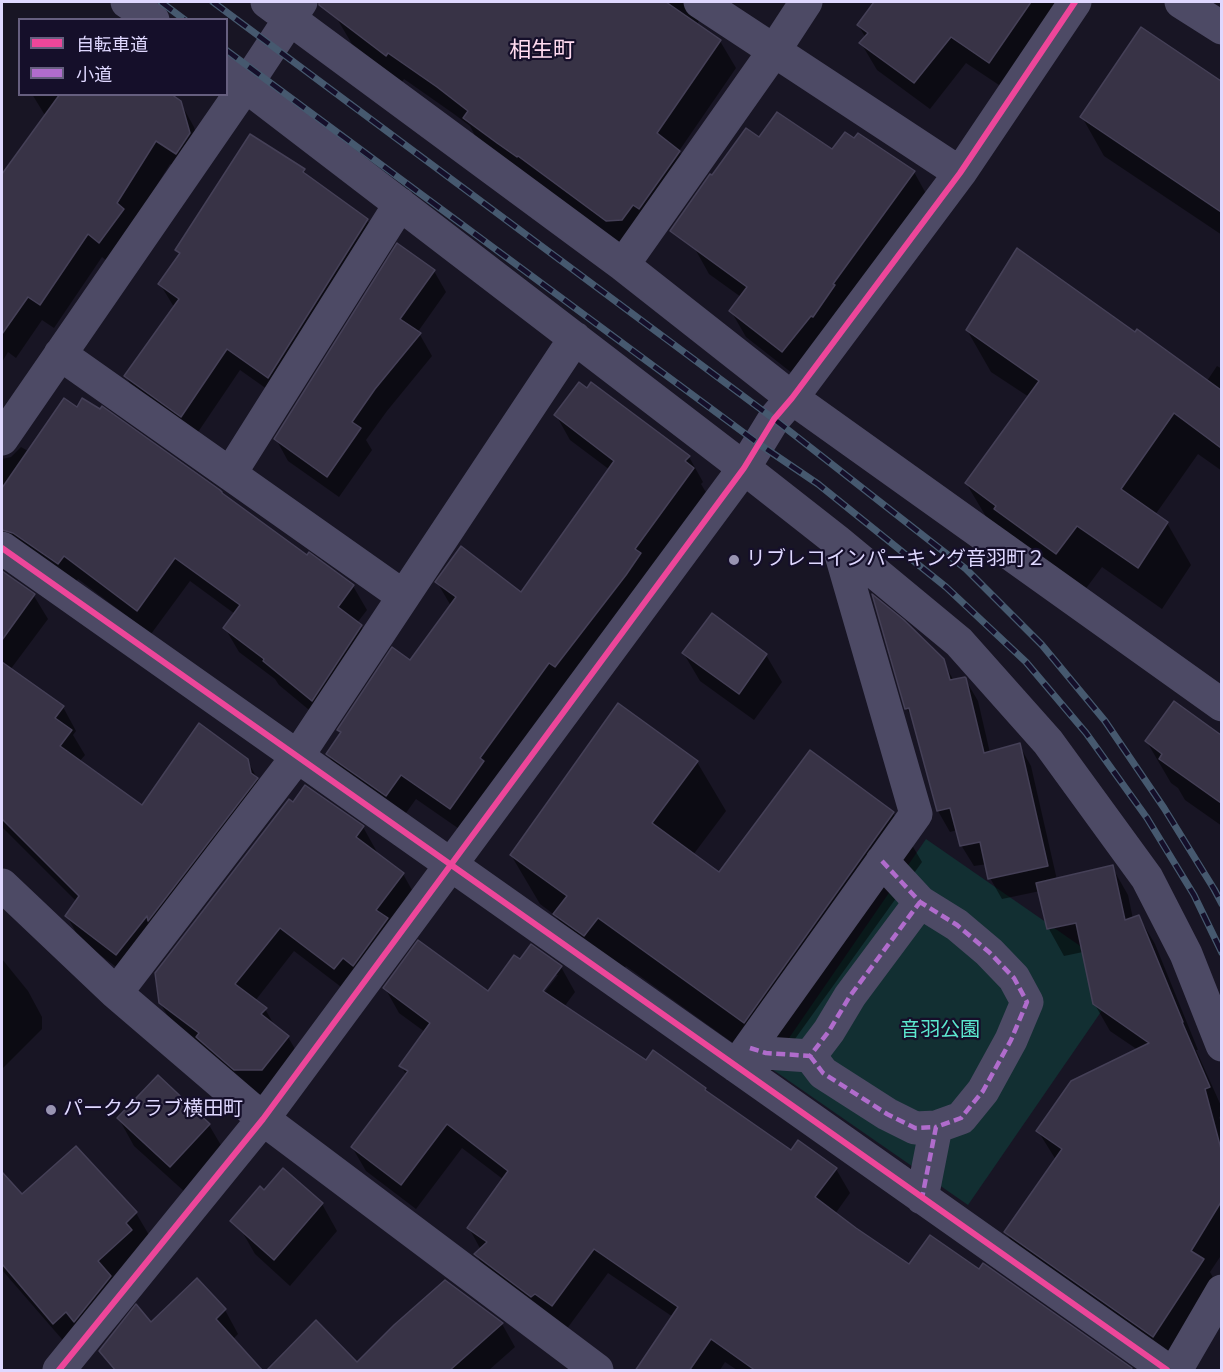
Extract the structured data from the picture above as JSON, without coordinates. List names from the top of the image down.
{
  "districts": ["相生町"],
  "parks": ["音羽公園"],
  "places": ["リブレコインパーキング音羽町２", "パーククラブ横田町"],
  "legend": ["自転車道", "小道"]
}
